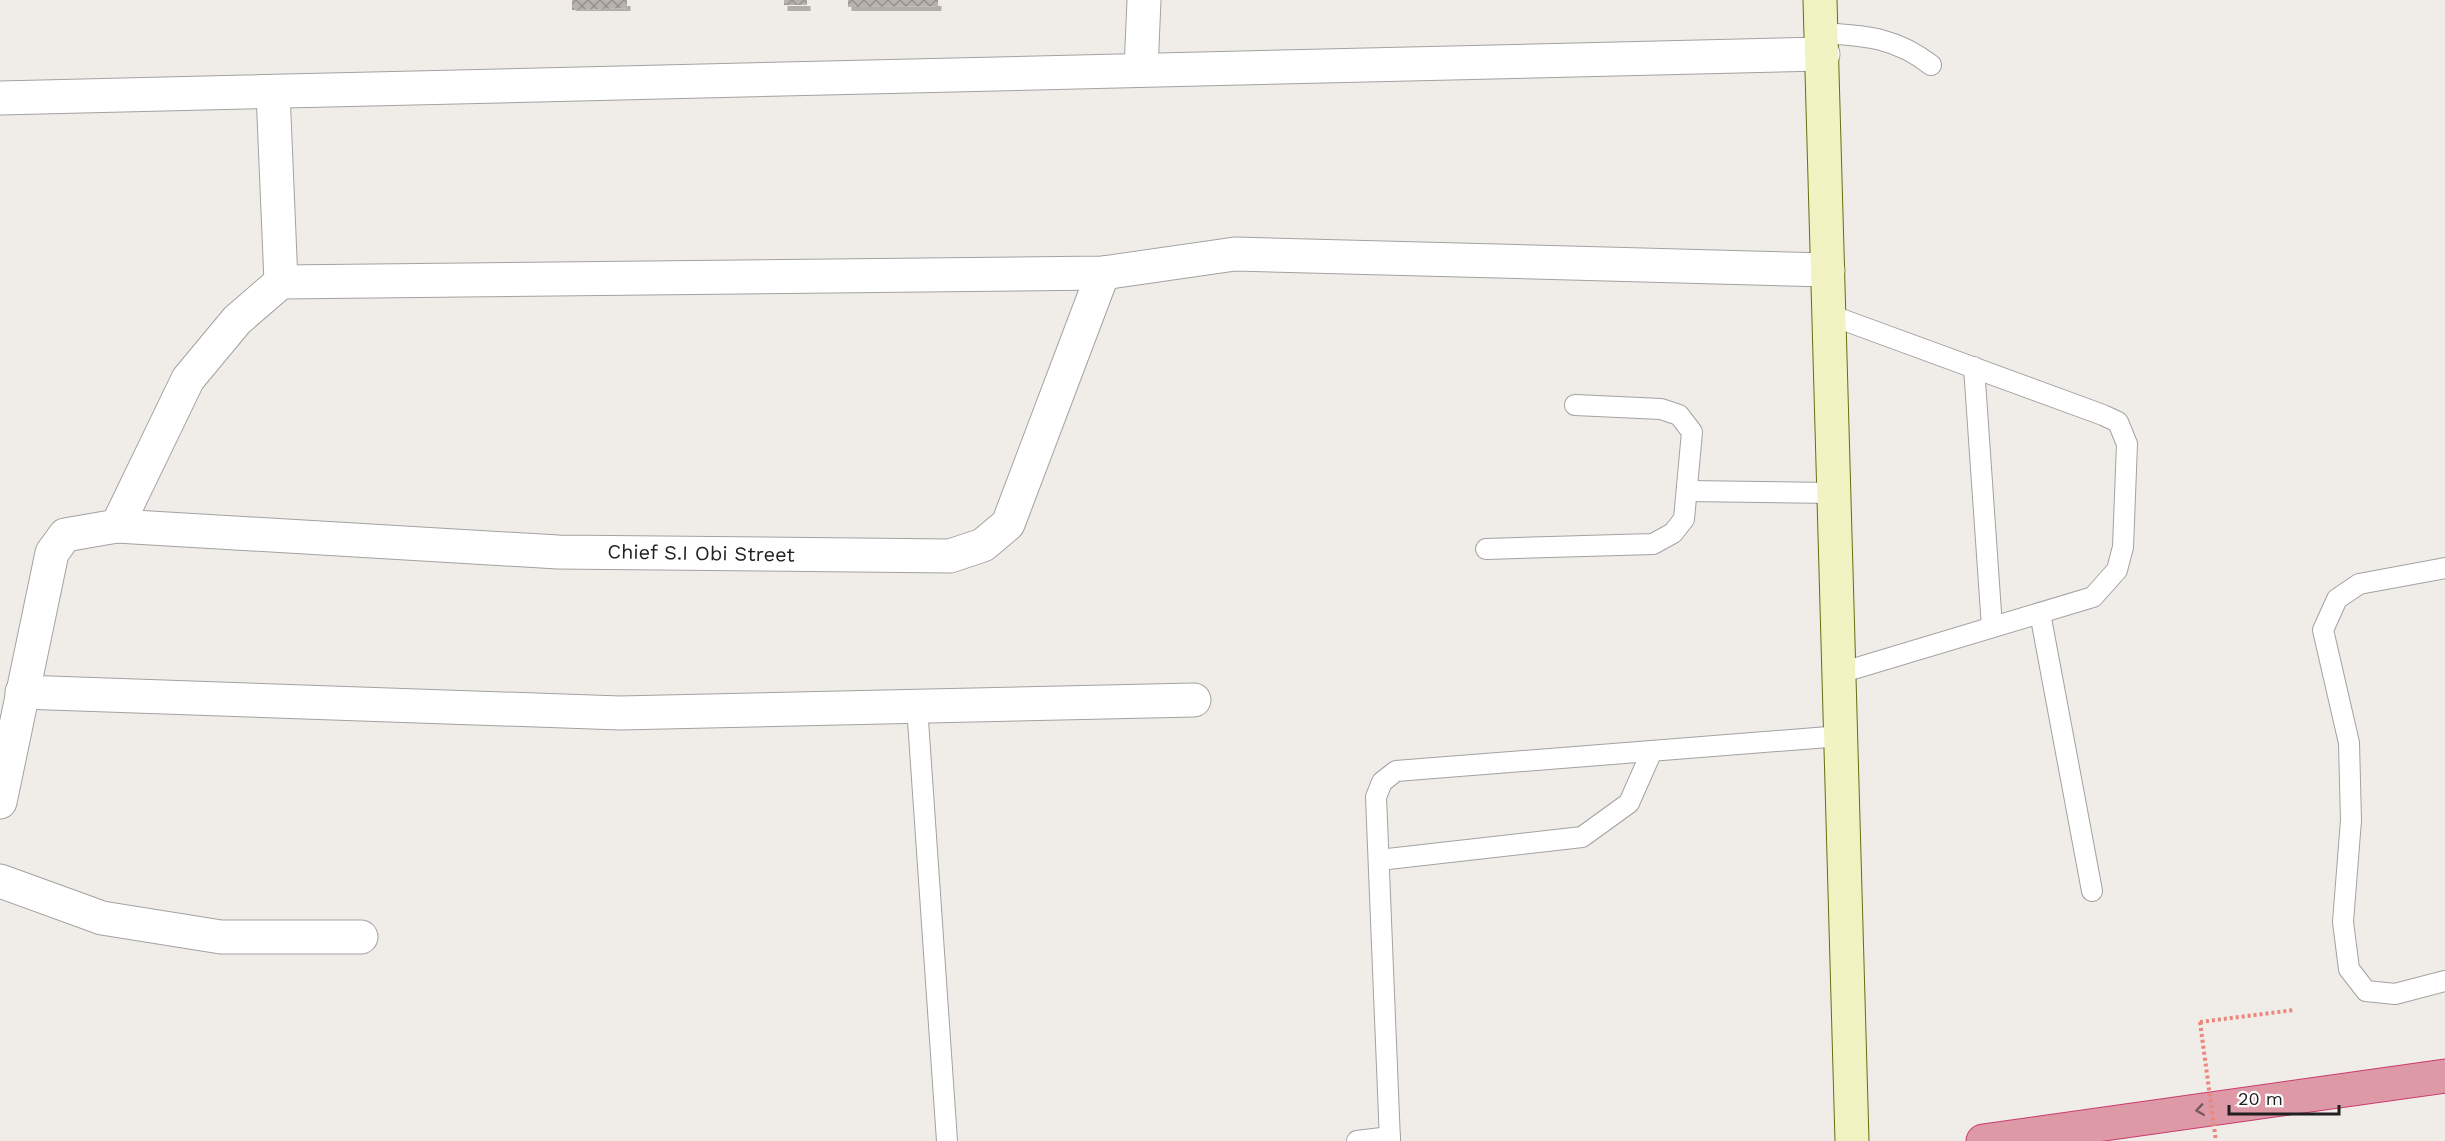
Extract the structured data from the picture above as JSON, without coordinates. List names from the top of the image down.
{
  "streets": {
    "street": ["Chief S.I Obi Street"]
  },
  "scale_bar": "20 m"
}
